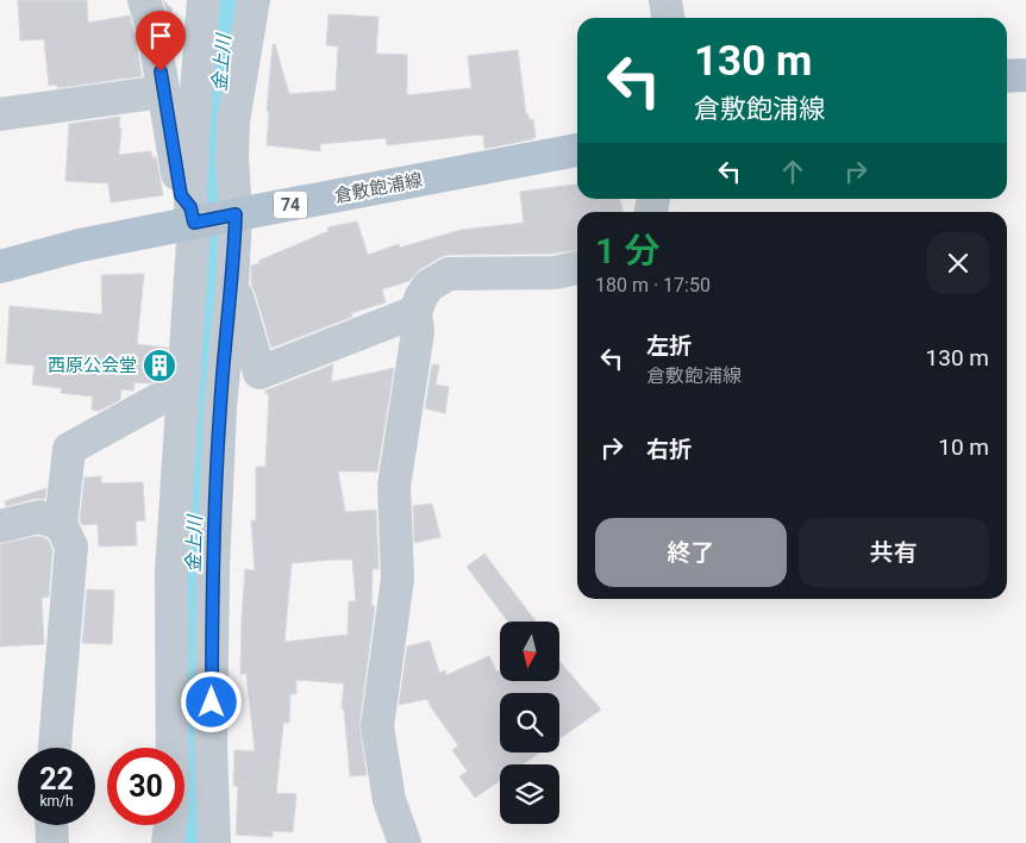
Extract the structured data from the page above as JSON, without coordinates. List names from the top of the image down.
{
  "streets": {
    "main road": ["倉敷飽浦線", "74"]
  },
  "water": ["金上川"],
  "places": {
    "building": ["西原公会堂"]
  },
  "north": "bottom",
  "page": {
    "turn": ["130 m", "倉敷飽浦線"],
    "heading": ["1 分", "180 m · 17:50"],
    "list": [
      {
        "name": "左折",
        "note": "倉敷飽浦線",
        "value": "130 m"
      },
      {
        "name": "右折",
        "value": "10 m"
      }
    ],
    "buttons": ["終了", "共有"],
    "speed": "22 km/h",
    "limit": "30"
  }
}
